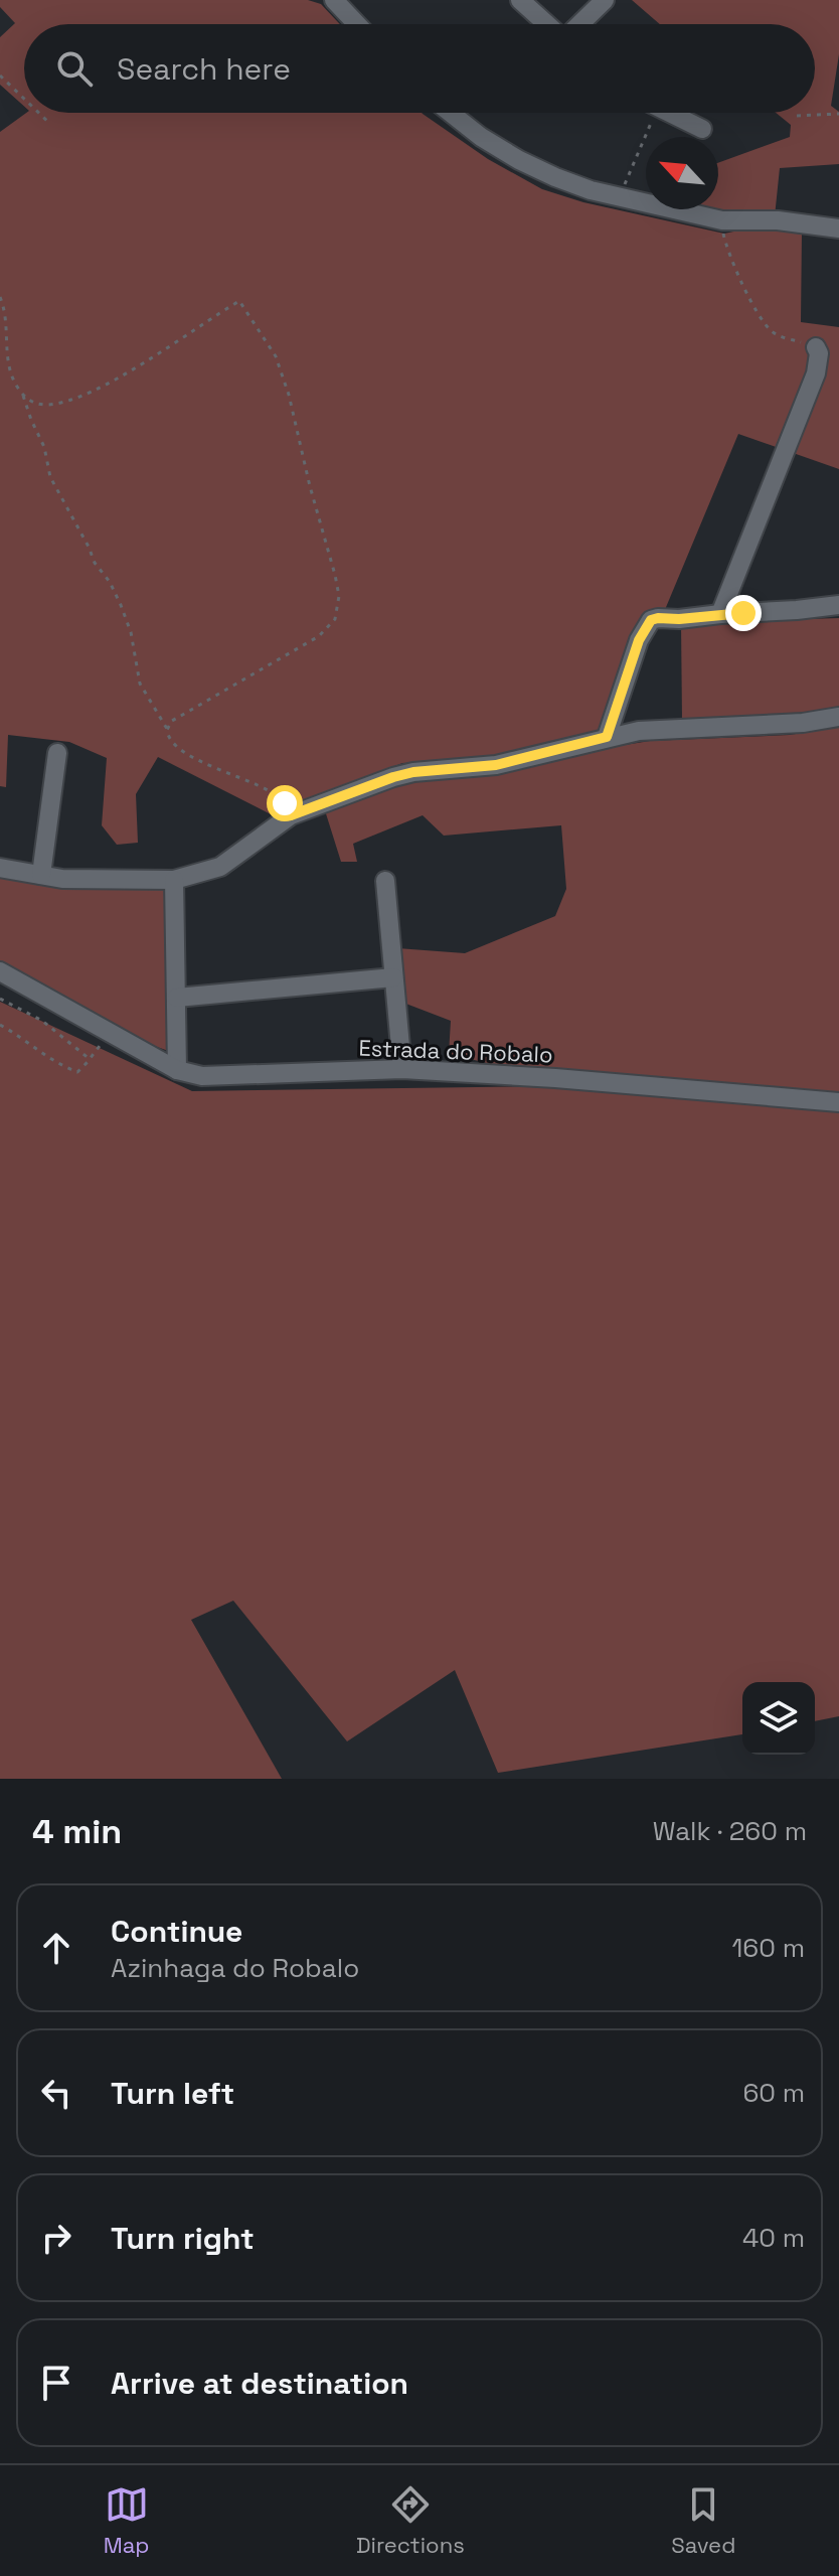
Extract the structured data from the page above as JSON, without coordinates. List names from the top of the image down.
{
  "streets": {
    "street": ["Estrada do Robalo"]
  },
  "north": "top left",
  "page": {
    "search": "Search here",
    "heading": ["4 min", "Walk · 260 m"],
    "list": [
      ["Continue", "Azinhaga do Robalo", "160 m"],
      ["Turn left", "60 m"],
      ["Turn right", "40 m"],
      "Arrive at destination"
    ],
    "nav": ["Map", "Directions", "Saved"]
  }
}
